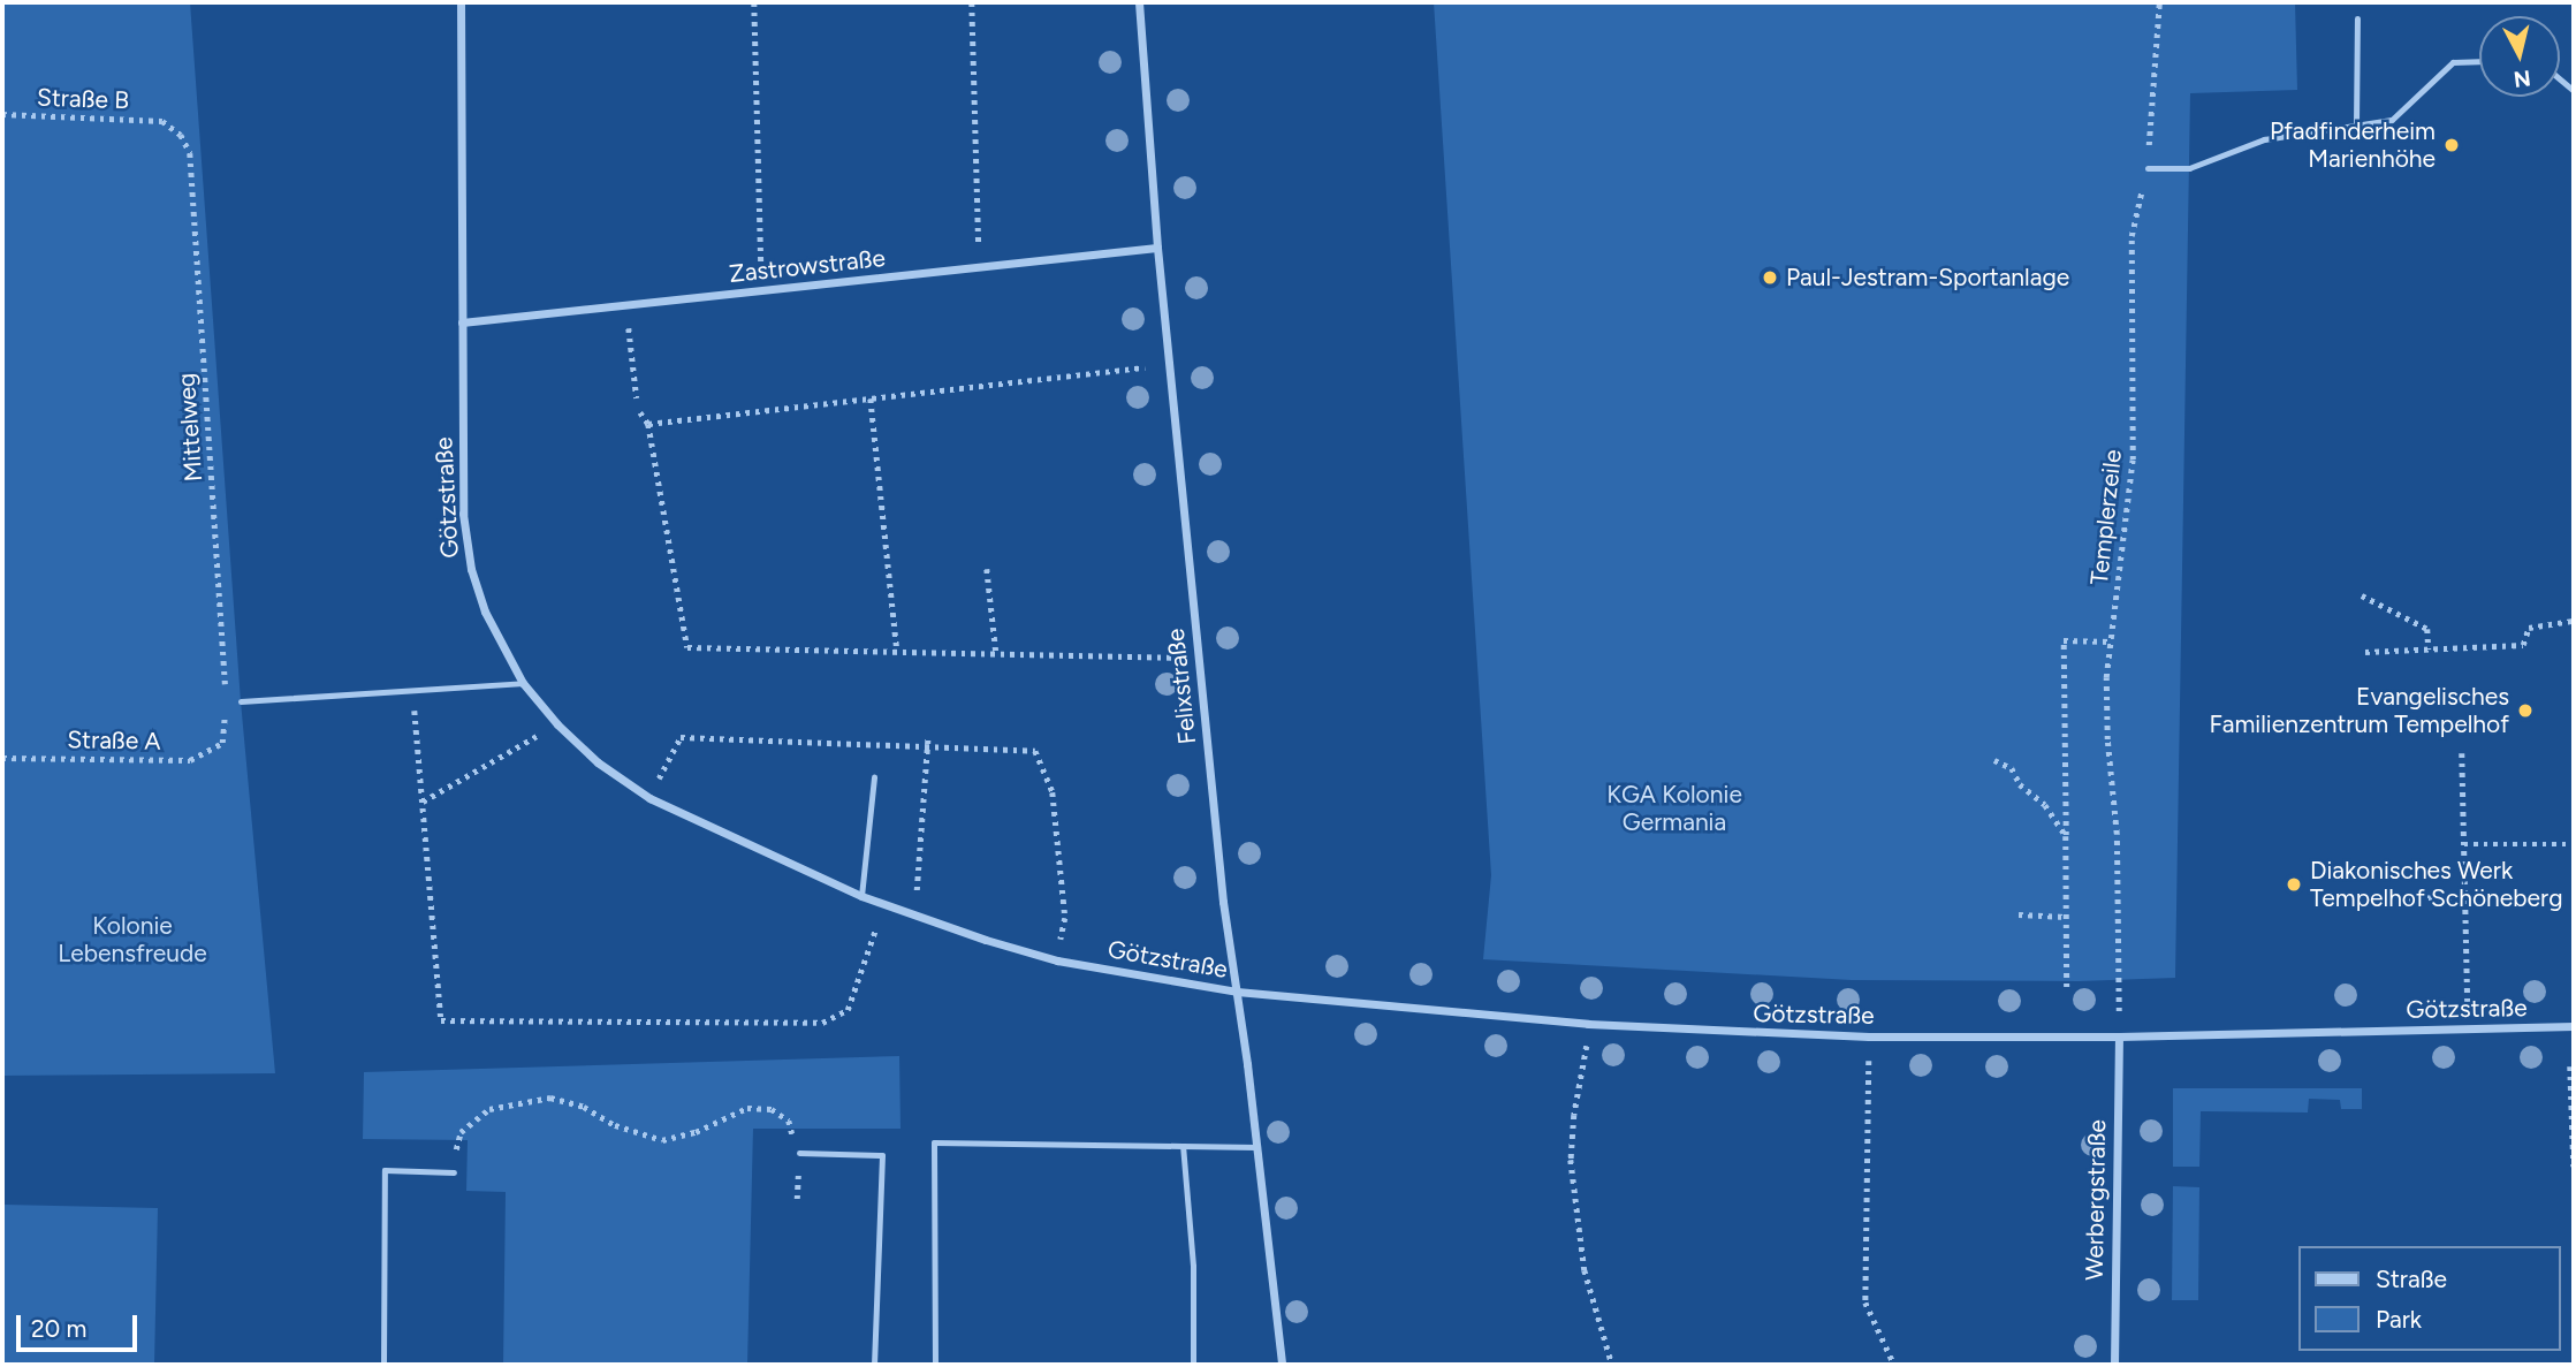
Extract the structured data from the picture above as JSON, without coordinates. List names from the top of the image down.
{
  "streets": {
    "street": [
      "Zastrowstraße",
      "Götzstraße",
      "Felixstraße",
      "Werbergstraße"
    ],
    "path": [
      "Straße B",
      "Mittelweg",
      "Templerzeile",
      "Straße A"
    ]
  },
  "crossings": [
    ["Straße B", "Mittelweg"],
    ["Zastrowstraße", "Götzstraße"],
    ["Zastrowstraße", "Felixstraße"],
    ["Götzstraße", "Templerzeile"],
    ["Götzstraße", "Felixstraße"],
    ["Götzstraße", "Werbergstraße"],
    ["Templerzeile", "Werbergstraße"]
  ],
  "parks": ["KGA Kolonie Germania", "Kolonie Lebensfreude"],
  "places": [
    "Pfadfinderheim Marienhöhe",
    "Paul-Jestram-Sportanlage",
    "Evangelisches Familienzentrum Tempelhof",
    "Diakonisches Werk Tempelhof Schöneberg"
  ],
  "legend": ["Straße", "Park"],
  "scale_bar": "20 m",
  "north": "bottom"
}
